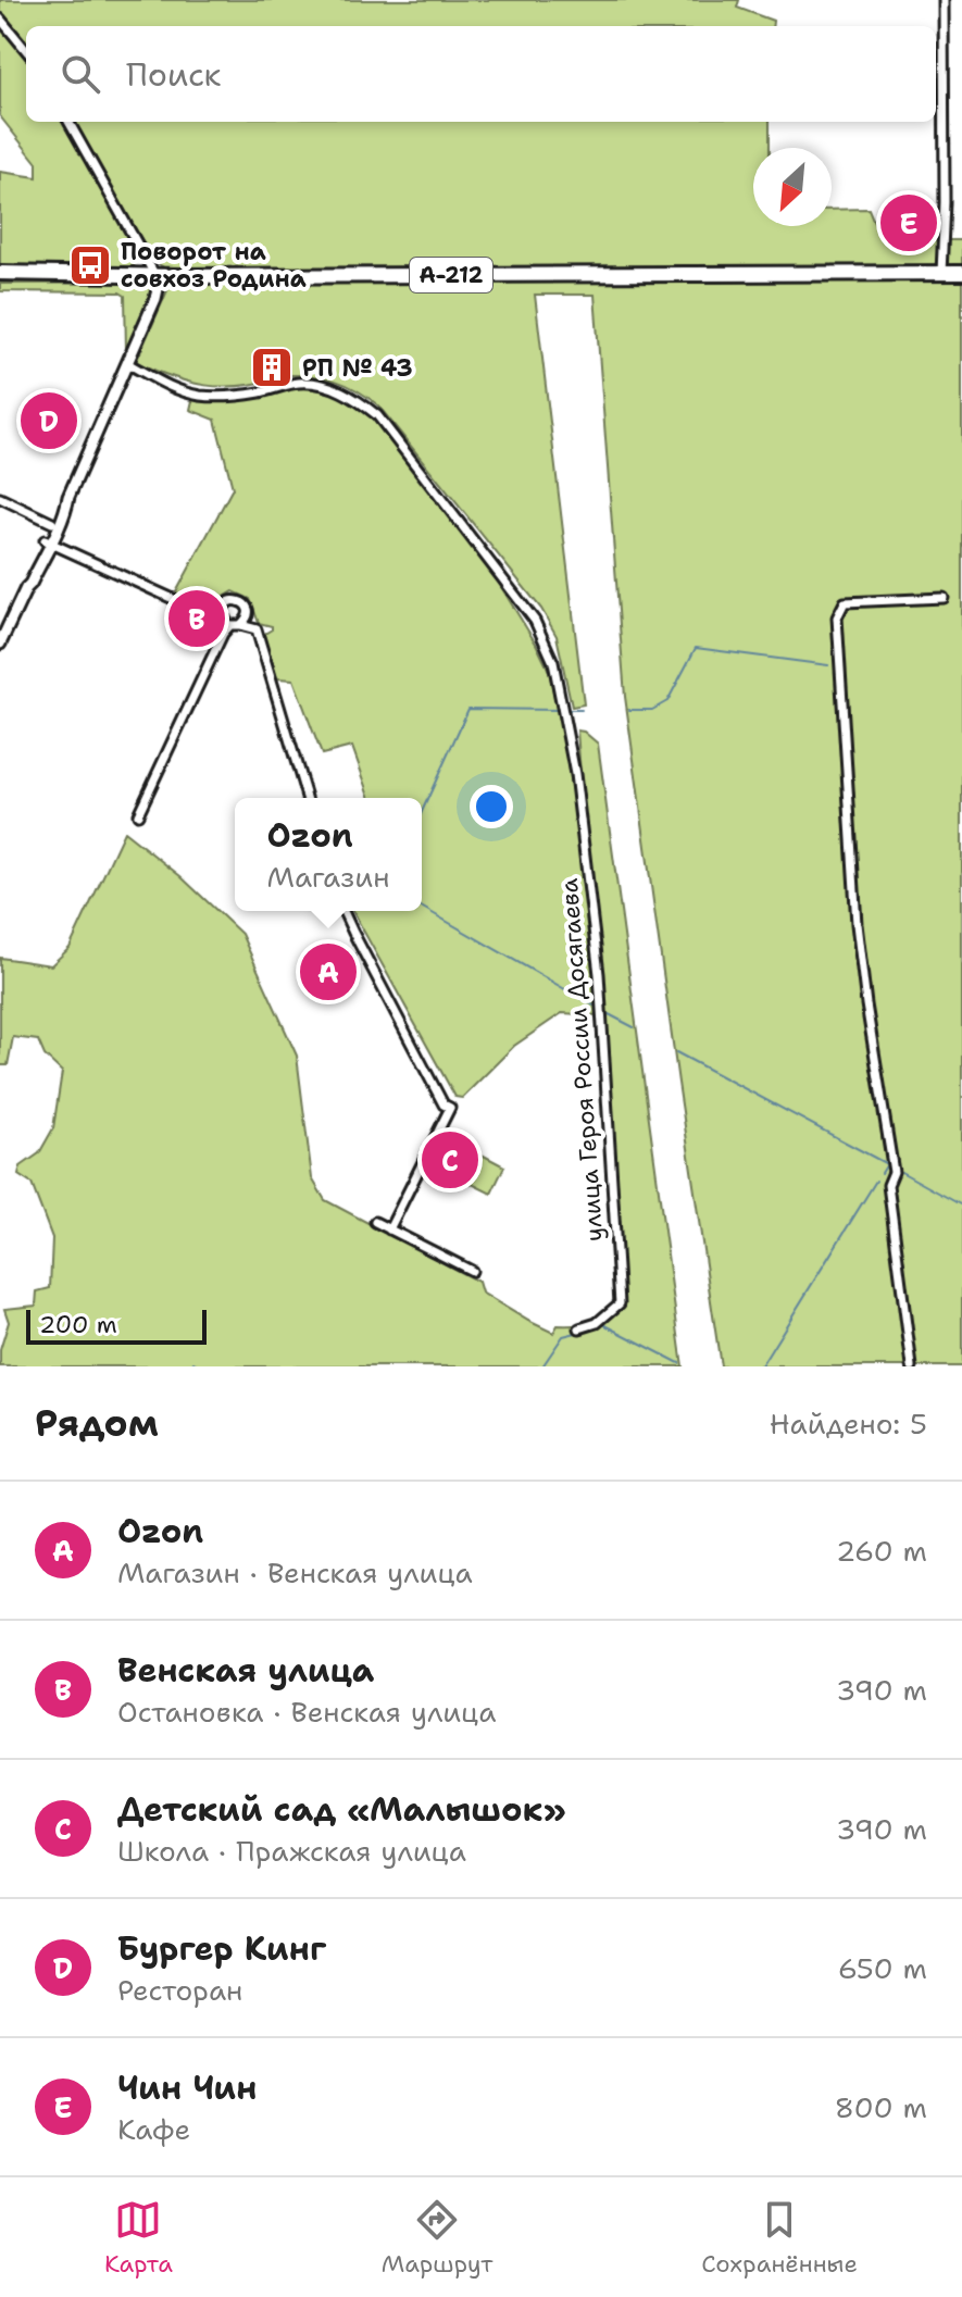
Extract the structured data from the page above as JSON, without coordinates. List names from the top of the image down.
{
  "streets": {
    "highway": ["А-212"],
    "street": ["улица Героя России Досягаева"]
  },
  "places": {
    "bus stop": ["Поворот на совхоз Родина"],
    "building": ["РП № 43"]
  },
  "scale_bar": "200 m",
  "north": "bottom left",
  "page": {
    "search": "Поиск",
    "pins": [
      "E",
      "D",
      "B",
      "A",
      "C"
    ],
    "popup": ["Ozon", "Магазин"],
    "scale": "200 m",
    "heading": ["Рядом", "Найдено: 5"],
    "list": [
      {
        "mark": "A",
        "name": "Ozon",
        "note": "Магазин · Венская улица",
        "value": "260 m"
      },
      {
        "mark": "B",
        "name": "Венская улица",
        "note": "Остановка · Венская улица",
        "value": "390 m"
      },
      {
        "mark": "C",
        "name": "Детский сад «Малышок»",
        "note": "Школа · Пражская улица",
        "value": "390 m"
      },
      {
        "mark": "D",
        "name": "Бургер Кинг",
        "note": "Ресторан",
        "value": "650 m"
      },
      {
        "mark": "E",
        "name": "Чин Чин",
        "note": "Кафе",
        "value": "800 m"
      }
    ],
    "nav": ["Карта", "Маршрут", "Сохранённые"]
  }
}
